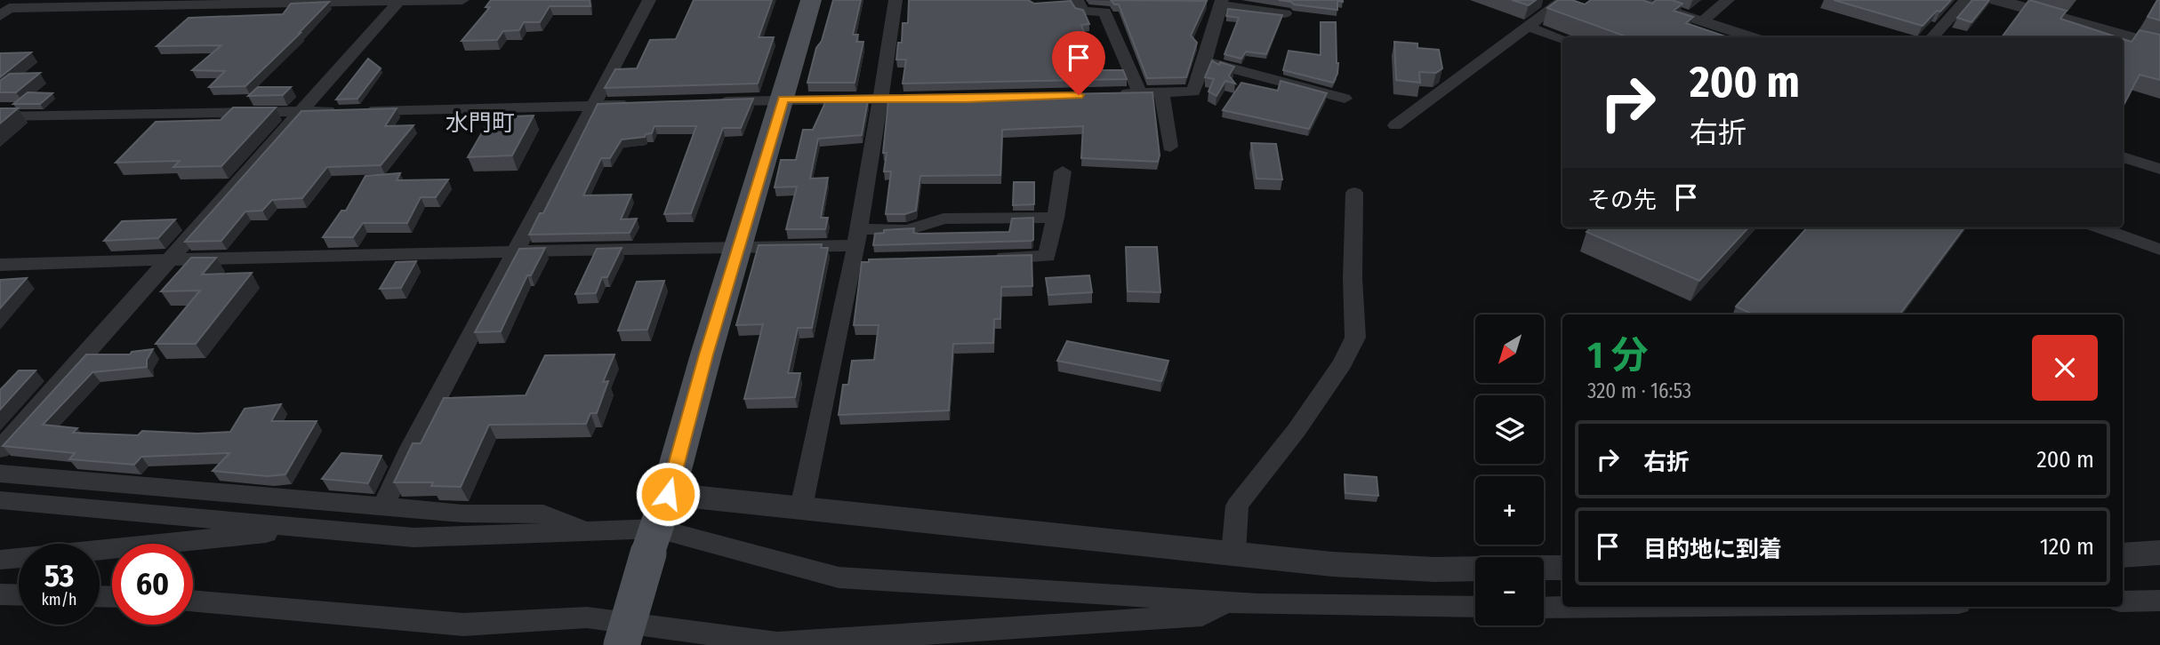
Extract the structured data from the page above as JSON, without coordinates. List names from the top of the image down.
{
  "districts": ["水門町"],
  "north": "bottom left",
  "page": {
    "turn": ["200 m", "右折"],
    "then": "その先",
    "map_buttons": ["+", "−"],
    "heading": ["1 分", "320 m · 16:53"],
    "list": [
      {
        "name": "右折",
        "value": "200 m"
      },
      {
        "name": "目的地に到着",
        "value": "120 m"
      }
    ],
    "speed": "53 km/h",
    "limit": "60"
  }
}
